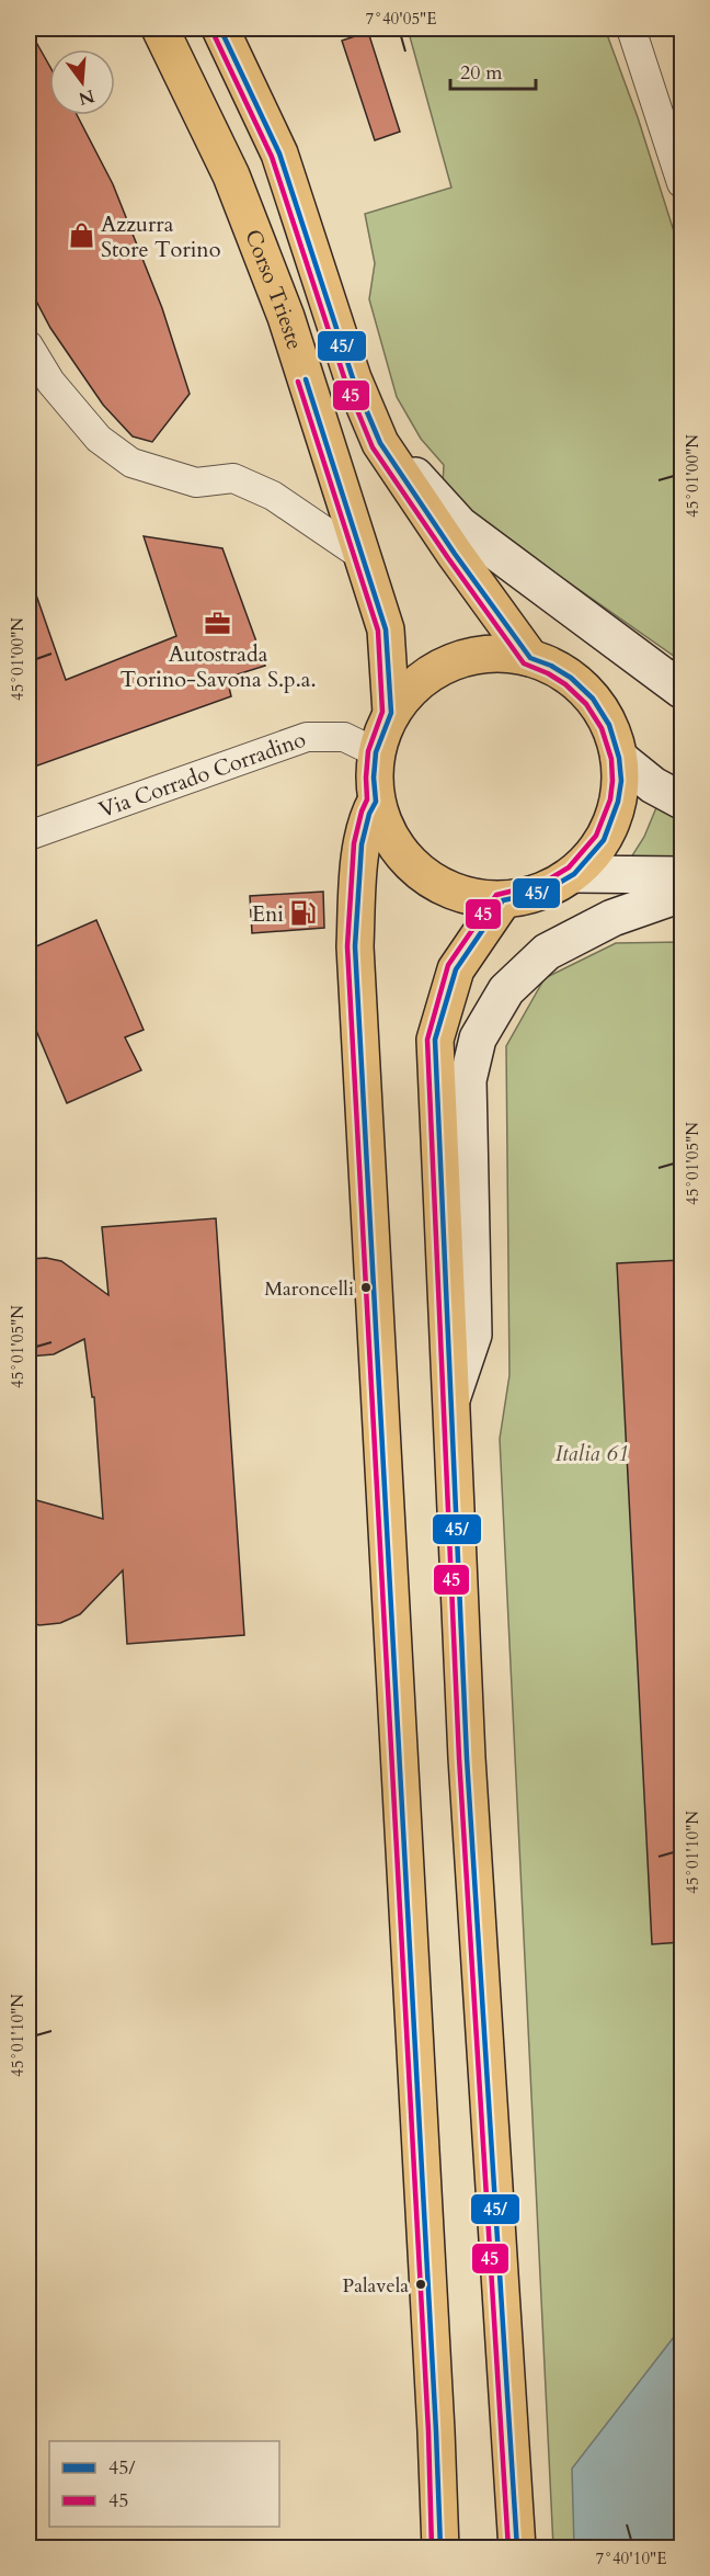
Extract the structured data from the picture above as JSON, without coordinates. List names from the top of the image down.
{
  "streets": {
    "main road": ["Corso Trieste"],
    "street": ["Via Corrado Corradino"]
  },
  "parks": ["Italia 61"],
  "places": {
    "shop": ["Azzurra Store Torino"],
    "office": ["Autostrada Torino-Savona S.p.a."],
    "fuel station": ["Eni"],
    "other": ["Maroncelli", "Palavela"]
  },
  "lines": ["transit line 45/", "transit line 45"],
  "legend": ["45/", "45"],
  "scale_bar": "20 m",
  "north": "bottom",
  "coordinates": [
    "7°40'05\"E",
    "45°01'00\"N",
    "45°01'05\"N",
    "45°01'10\"N",
    "7°40'10\"E"
  ]
}
